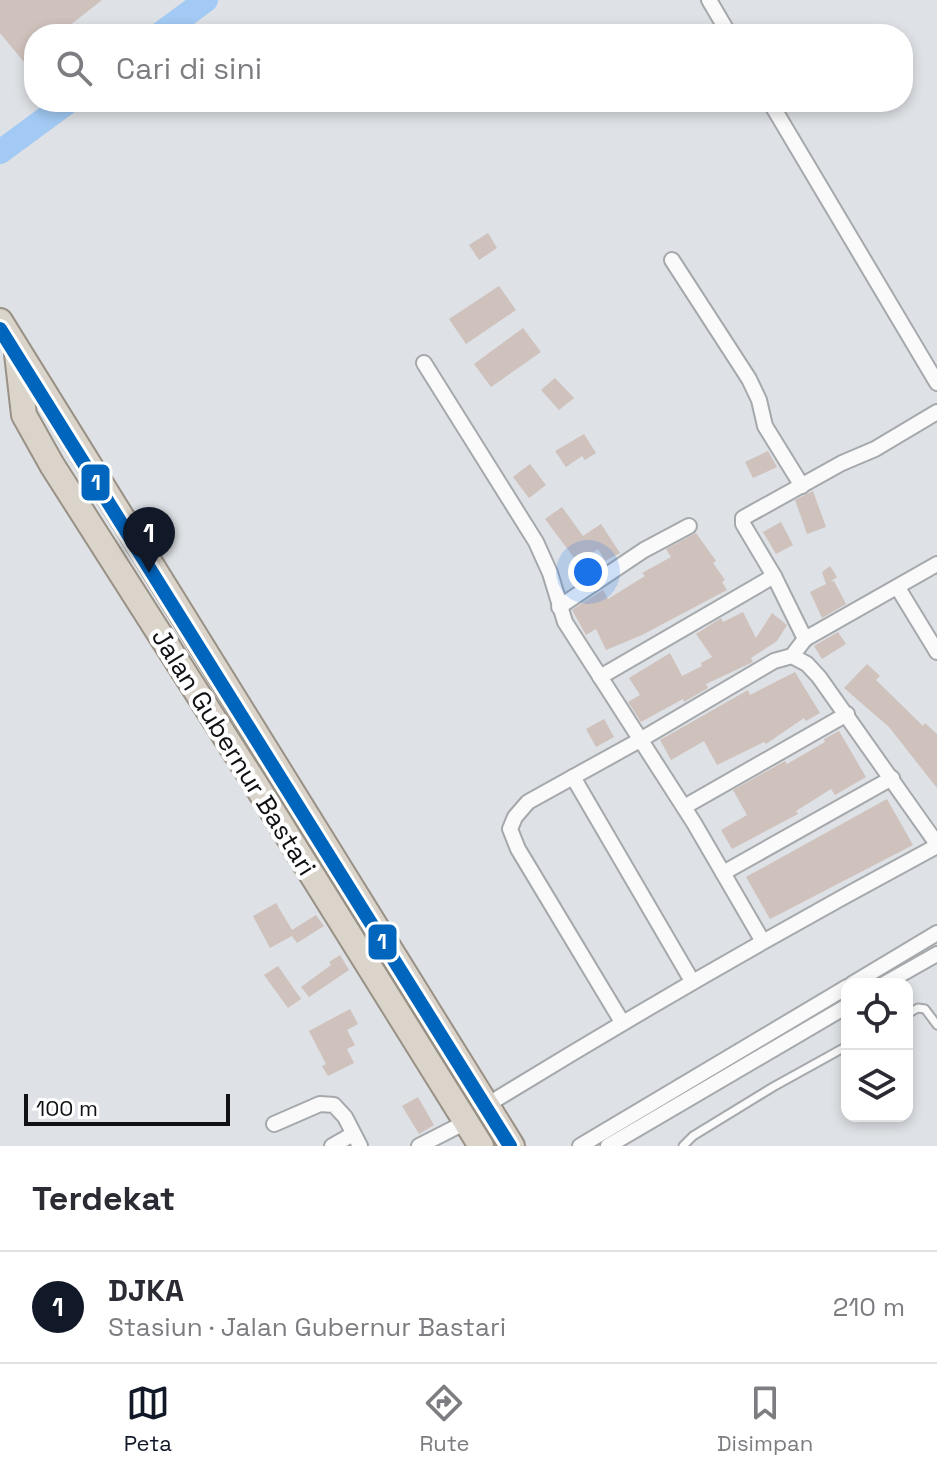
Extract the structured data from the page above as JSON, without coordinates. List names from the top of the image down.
{
  "streets": {
    "highway": ["Jalan Gubernur Bastari"]
  },
  "lines": ["transit line 1"],
  "scale_bar": "100 m",
  "page": {
    "search": "Cari di sini",
    "pins": "1",
    "scale": "100 m",
    "heading": "Terdekat",
    "list": [
      {
        "mark": "1",
        "name": "DJKA",
        "note": "Stasiun · Jalan Gubernur Bastari",
        "value": "210 m"
      }
    ],
    "nav": ["Peta", "Rute", "Disimpan"]
  }
}
